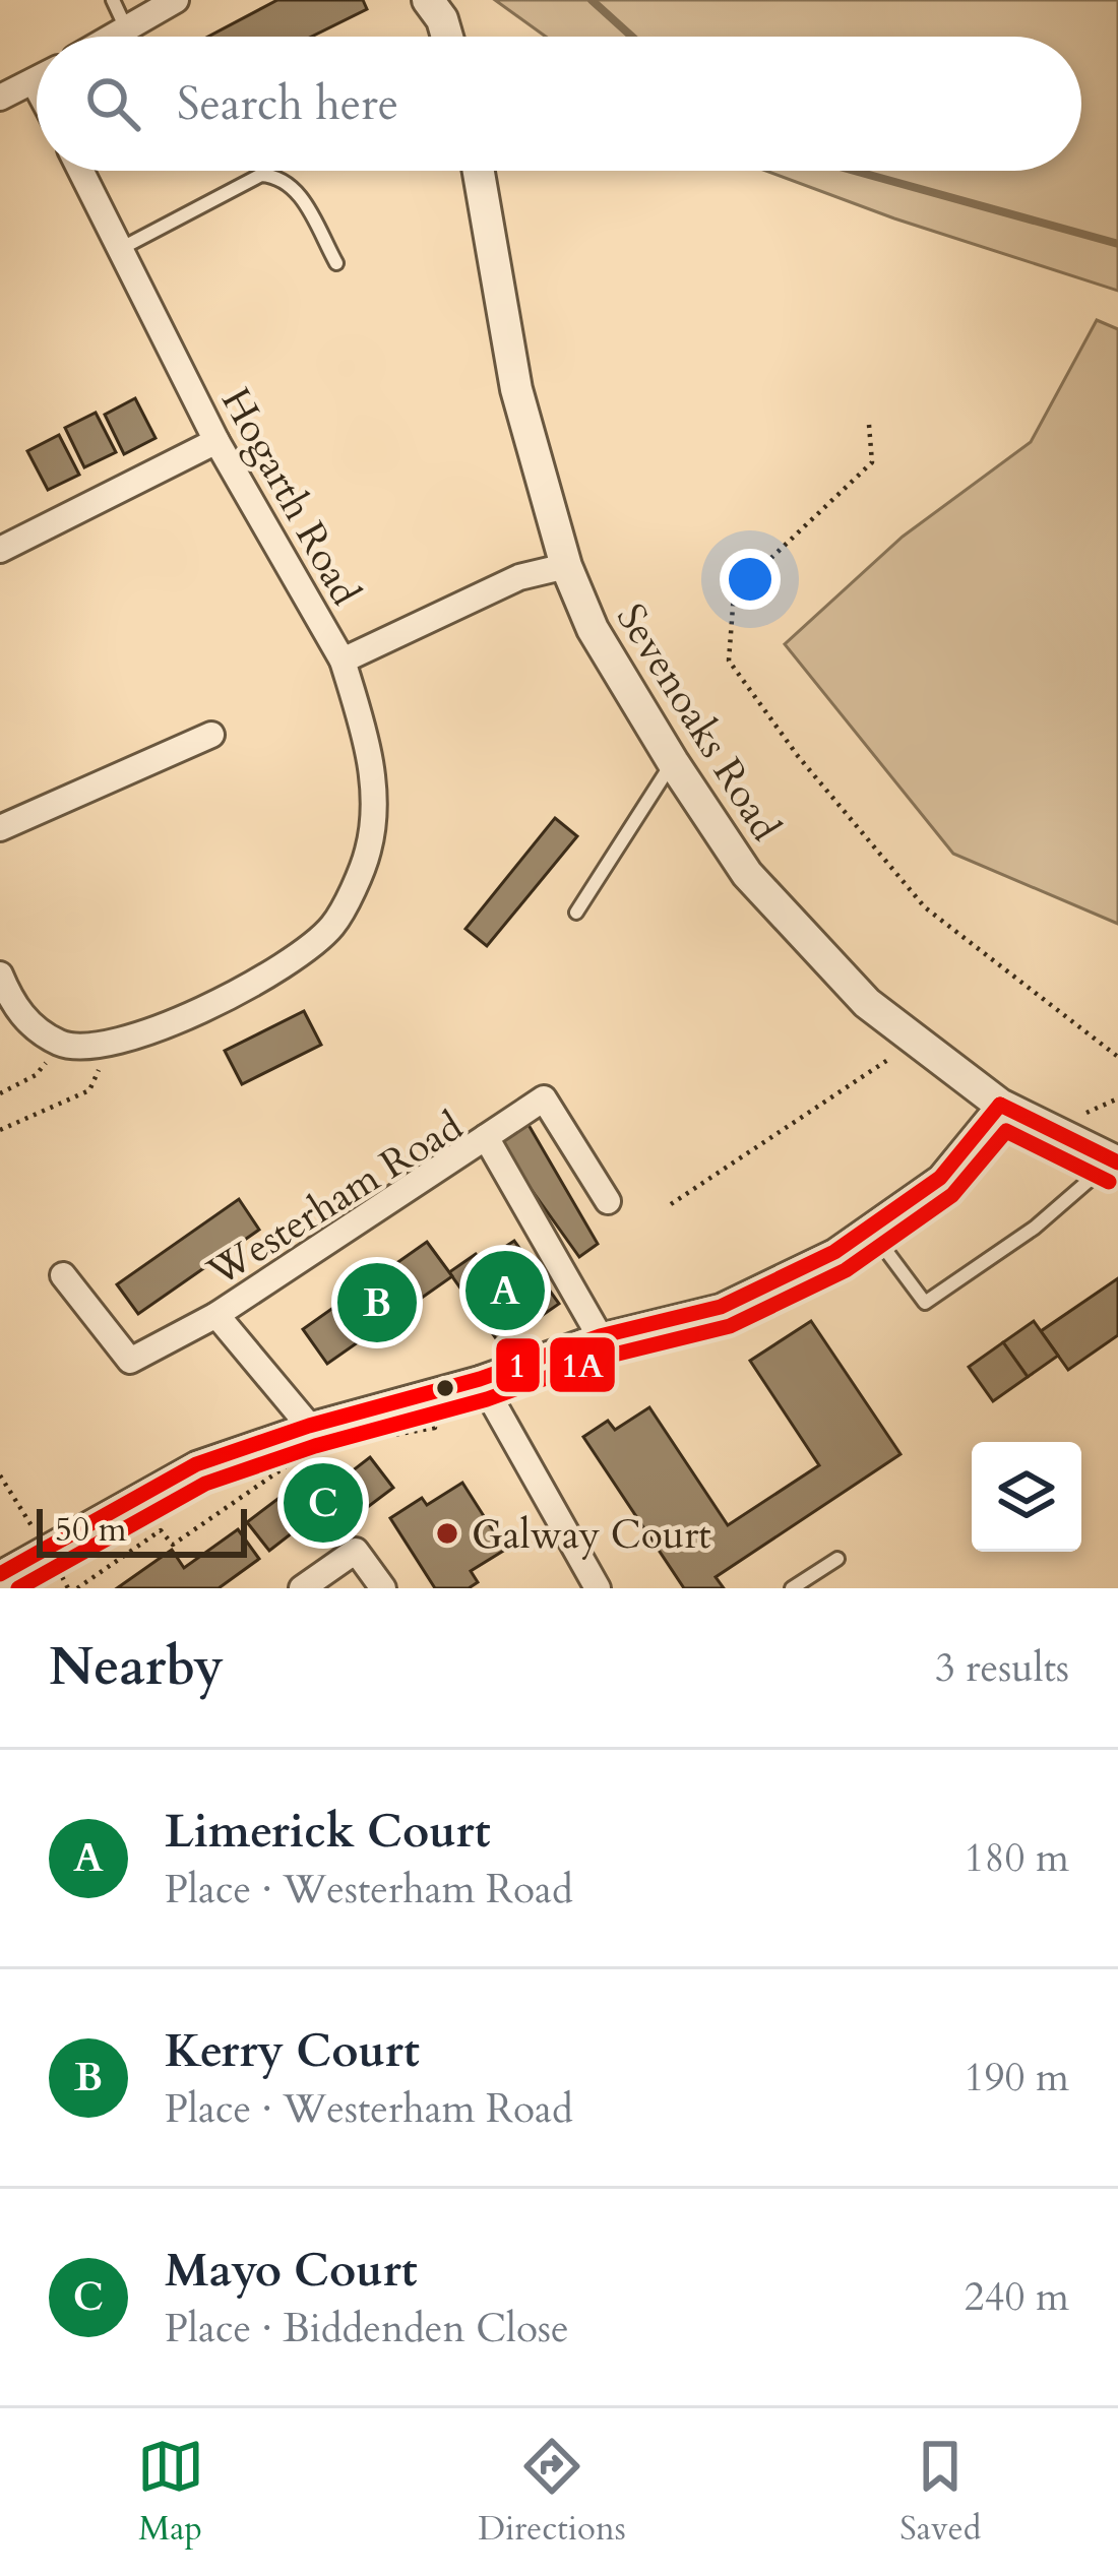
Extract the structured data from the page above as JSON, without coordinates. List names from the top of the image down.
{
  "streets": {
    "street": ["Hogarth Road", "Sevenoaks Road", "Westerham Road"]
  },
  "crossings": [
    ["Hogarth Road", "Sevenoaks Road"]
  ],
  "places": ["Galway Court"],
  "lines": ["transit line 1", "transit line 1A"],
  "scale_bar": "50 m",
  "page": {
    "search": "Search here",
    "pins": ["A", "B", "C"],
    "scale": "50 m",
    "heading": ["Nearby", "3 results"],
    "list": [
      {
        "mark": "A",
        "name": "Limerick Court",
        "note": "Place · Westerham Road",
        "value": "180 m"
      },
      {
        "mark": "B",
        "name": "Kerry Court",
        "note": "Place · Westerham Road",
        "value": "190 m"
      },
      {
        "mark": "C",
        "name": "Mayo Court",
        "note": "Place · Biddenden Close",
        "value": "240 m"
      }
    ],
    "nav": ["Map", "Directions", "Saved"]
  }
}
